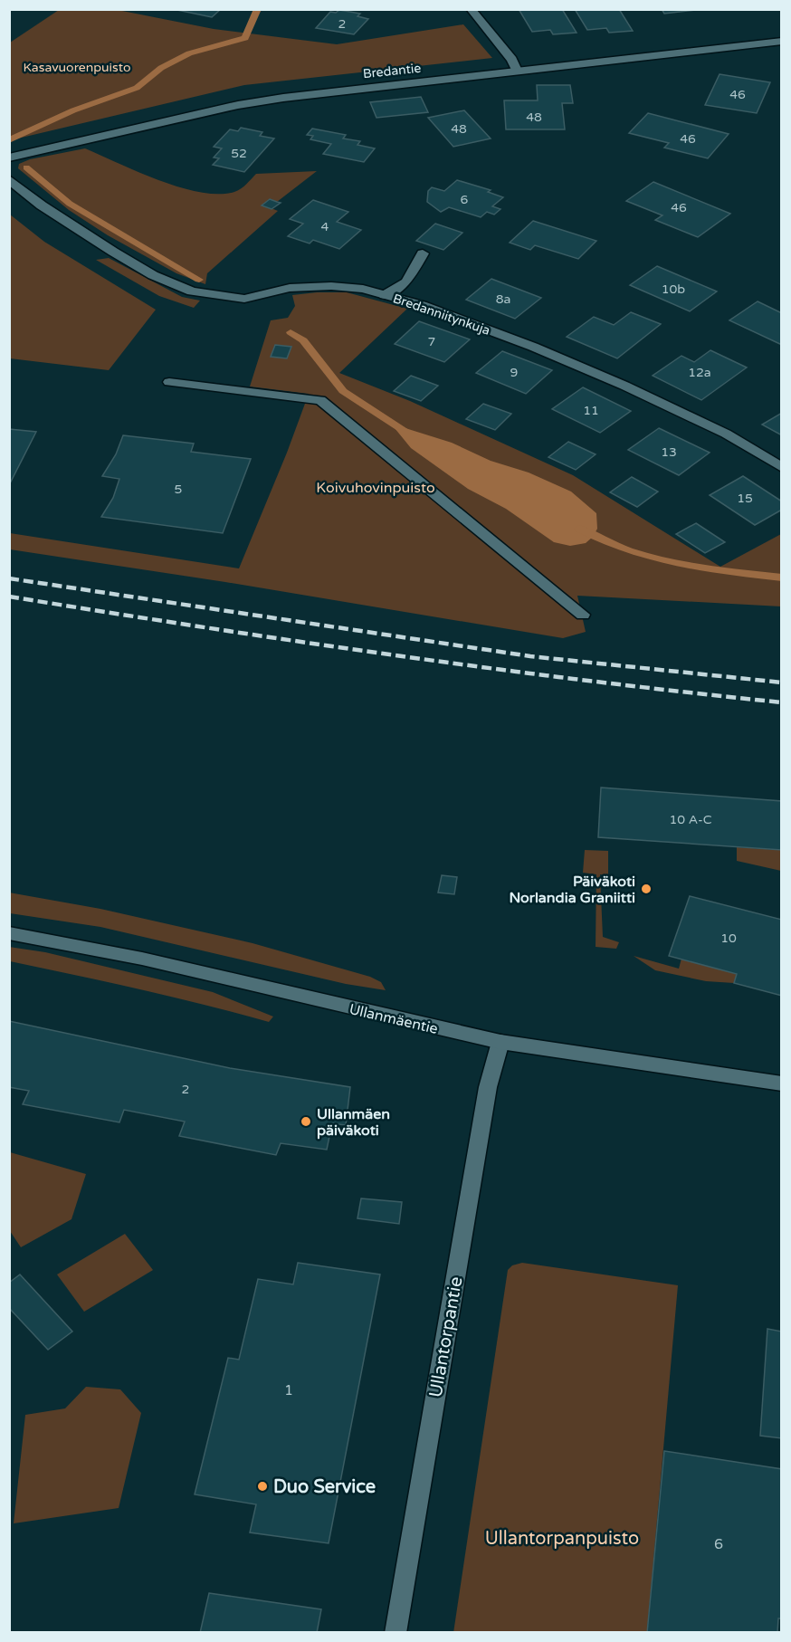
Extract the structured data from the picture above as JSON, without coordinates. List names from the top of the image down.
{
  "streets": {
    "street": [
      "Bredantie",
      "Bredanniitynkuja",
      "Ullanmäentie",
      "Ullantorpantie"
    ]
  },
  "crossings": [
    ["Ullanmäentie", "Ullantorpantie"]
  ],
  "parks": ["Kasavuorenpuisto", "Koivuhovinpuisto", "Ullantorpanpuisto"],
  "places": ["Päiväkoti Norlandia Graniitti", "Ullanmäen päiväkoti", "Duo Service"],
  "house_numbers": [
    "2",
    "46",
    "48",
    "48",
    "46",
    "52",
    "6",
    "46",
    "4",
    "10b",
    "8a",
    "7",
    "9",
    "12a",
    "11",
    "13",
    "5",
    "15",
    "10 A-C",
    "10",
    "2",
    "1",
    "6"
  ]
}
